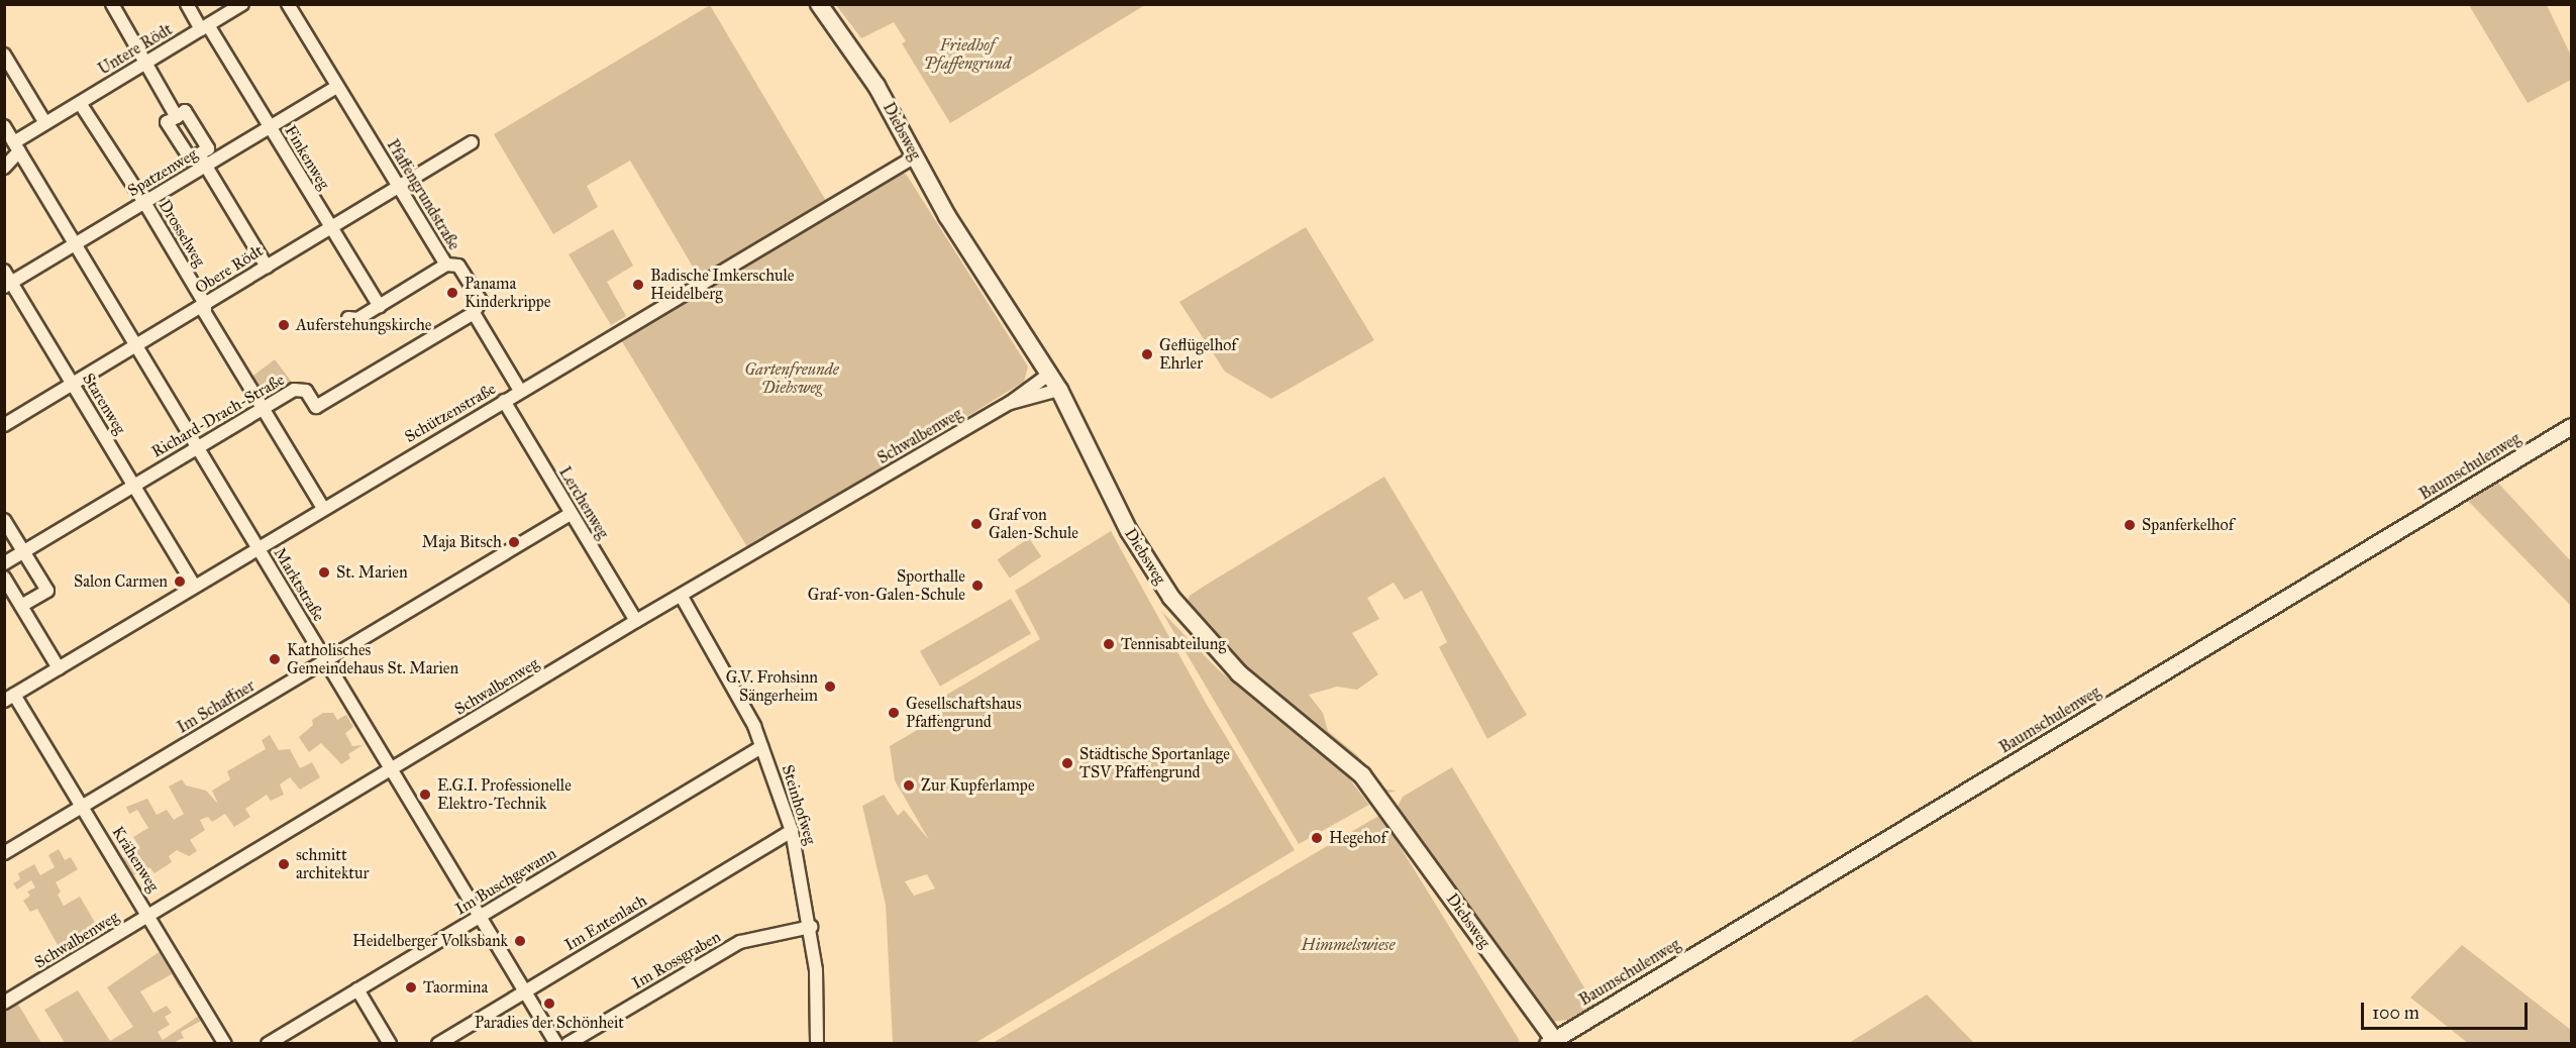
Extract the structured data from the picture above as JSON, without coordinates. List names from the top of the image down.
{
  "streets": {
    "main road": ["Diebsweg"],
    "street": [
      "Untere Rödt",
      "Finkenweg",
      "Spatzenweg",
      "Pfaffengrundstraße",
      "Drosselweg",
      "Obere Rödt",
      "Starenweg",
      "Schützenstraße",
      "Richard-Drach-Straße",
      "Schwalbenweg",
      "Baumschulenweg",
      "Lerchenweg",
      "Marktstraße",
      "Im Schaffner",
      "Steinhofweg",
      "Krähenweg",
      "Im Buschgewann",
      "Im Entenlach",
      "Im Rossgraben"
    ]
  },
  "crossings": [
    ["Untere Rödt", "Finkenweg"],
    ["Untere Rödt", "Drosselweg"],
    ["Untere Rödt", "Marktstraße"],
    ["Diebsweg", "Schützenstraße"],
    ["Diebsweg", "Schwalbenweg"],
    ["Diebsweg", "Baumschulenweg"],
    ["Finkenweg", "Spatzenweg"],
    ["Finkenweg", "Obere Rödt"],
    ["Spatzenweg", "Pfaffengrundstraße"],
    ["Spatzenweg", "Drosselweg"],
    ["Spatzenweg", "Starenweg"],
    ["Spatzenweg", "Marktstraße"],
    ["Pfaffengrundstraße", "Obere Rödt"],
    ["Pfaffengrundstraße", "Schützenstraße"],
    ["Pfaffengrundstraße", "Richard-Drach-Straße"],
    ["Drosselweg", "Obere Rödt"],
    ["Drosselweg", "Schützenstraße"],
    ["Drosselweg", "Richard-Drach-Straße"],
    ["Obere Rödt", "Starenweg"],
    ["Obere Rödt", "Marktstraße"],
    ["Starenweg", "Schützenstraße"],
    ["Starenweg", "Richard-Drach-Straße"],
    ["Schützenstraße", "Lerchenweg"],
    ["Schützenstraße", "Marktstraße"],
    ["Schützenstraße", "Krähenweg"],
    ["Richard-Drach-Straße", "Marktstraße"],
    ["Schwalbenweg", "Lerchenweg"],
    ["Schwalbenweg", "Marktstraße"],
    ["Schwalbenweg", "Steinhofweg"],
    ["Schwalbenweg", "Krähenweg"],
    ["Lerchenweg", "Im Schaffner"],
    ["Marktstraße", "Im Schaffner"],
    ["Marktstraße", "Im Buschgewann"],
    ["Marktstraße", "Im Entenlach"],
    ["Im Schaffner", "Krähenweg"],
    ["Steinhofweg", "Im Buschgewann"],
    ["Steinhofweg", "Im Entenlach"],
    ["Steinhofweg", "Im Rossgraben"]
  ],
  "parks": ["Friedhof Pfaffengrund", "Gartenfreunde Diebsweg", "Himmelswiese"],
  "places": [
    "Badische Imkerschule Heidelberg",
    "Panama Kinderkrippe",
    "Auferstehungskirche",
    "Geflügelhof Ehrler",
    "Graf von Galen-Schule",
    "Spanferkelhof",
    "Maja Bitsch",
    "St. Marien",
    "Salon Carmen",
    "Sporthalle Graf-von-Galen-Schule",
    "Tennisabteilung",
    "Katholisches Gemeindehaus St. Marien",
    "G.V. Frohsinn Sängerheim",
    "Gesellschaftshaus Pfaffengrund",
    "Städtische Sportanlage TSV Pfaffengrund",
    "Zur Kupferlampe",
    "E.G.I. Professionelle Elektro-Technik",
    "Hegehof",
    "schmitt architektur",
    "Heidelberger Volksbank",
    "Taormina",
    "Paradies der Schönheit"
  ],
  "scale_bar": "100 m"
}
